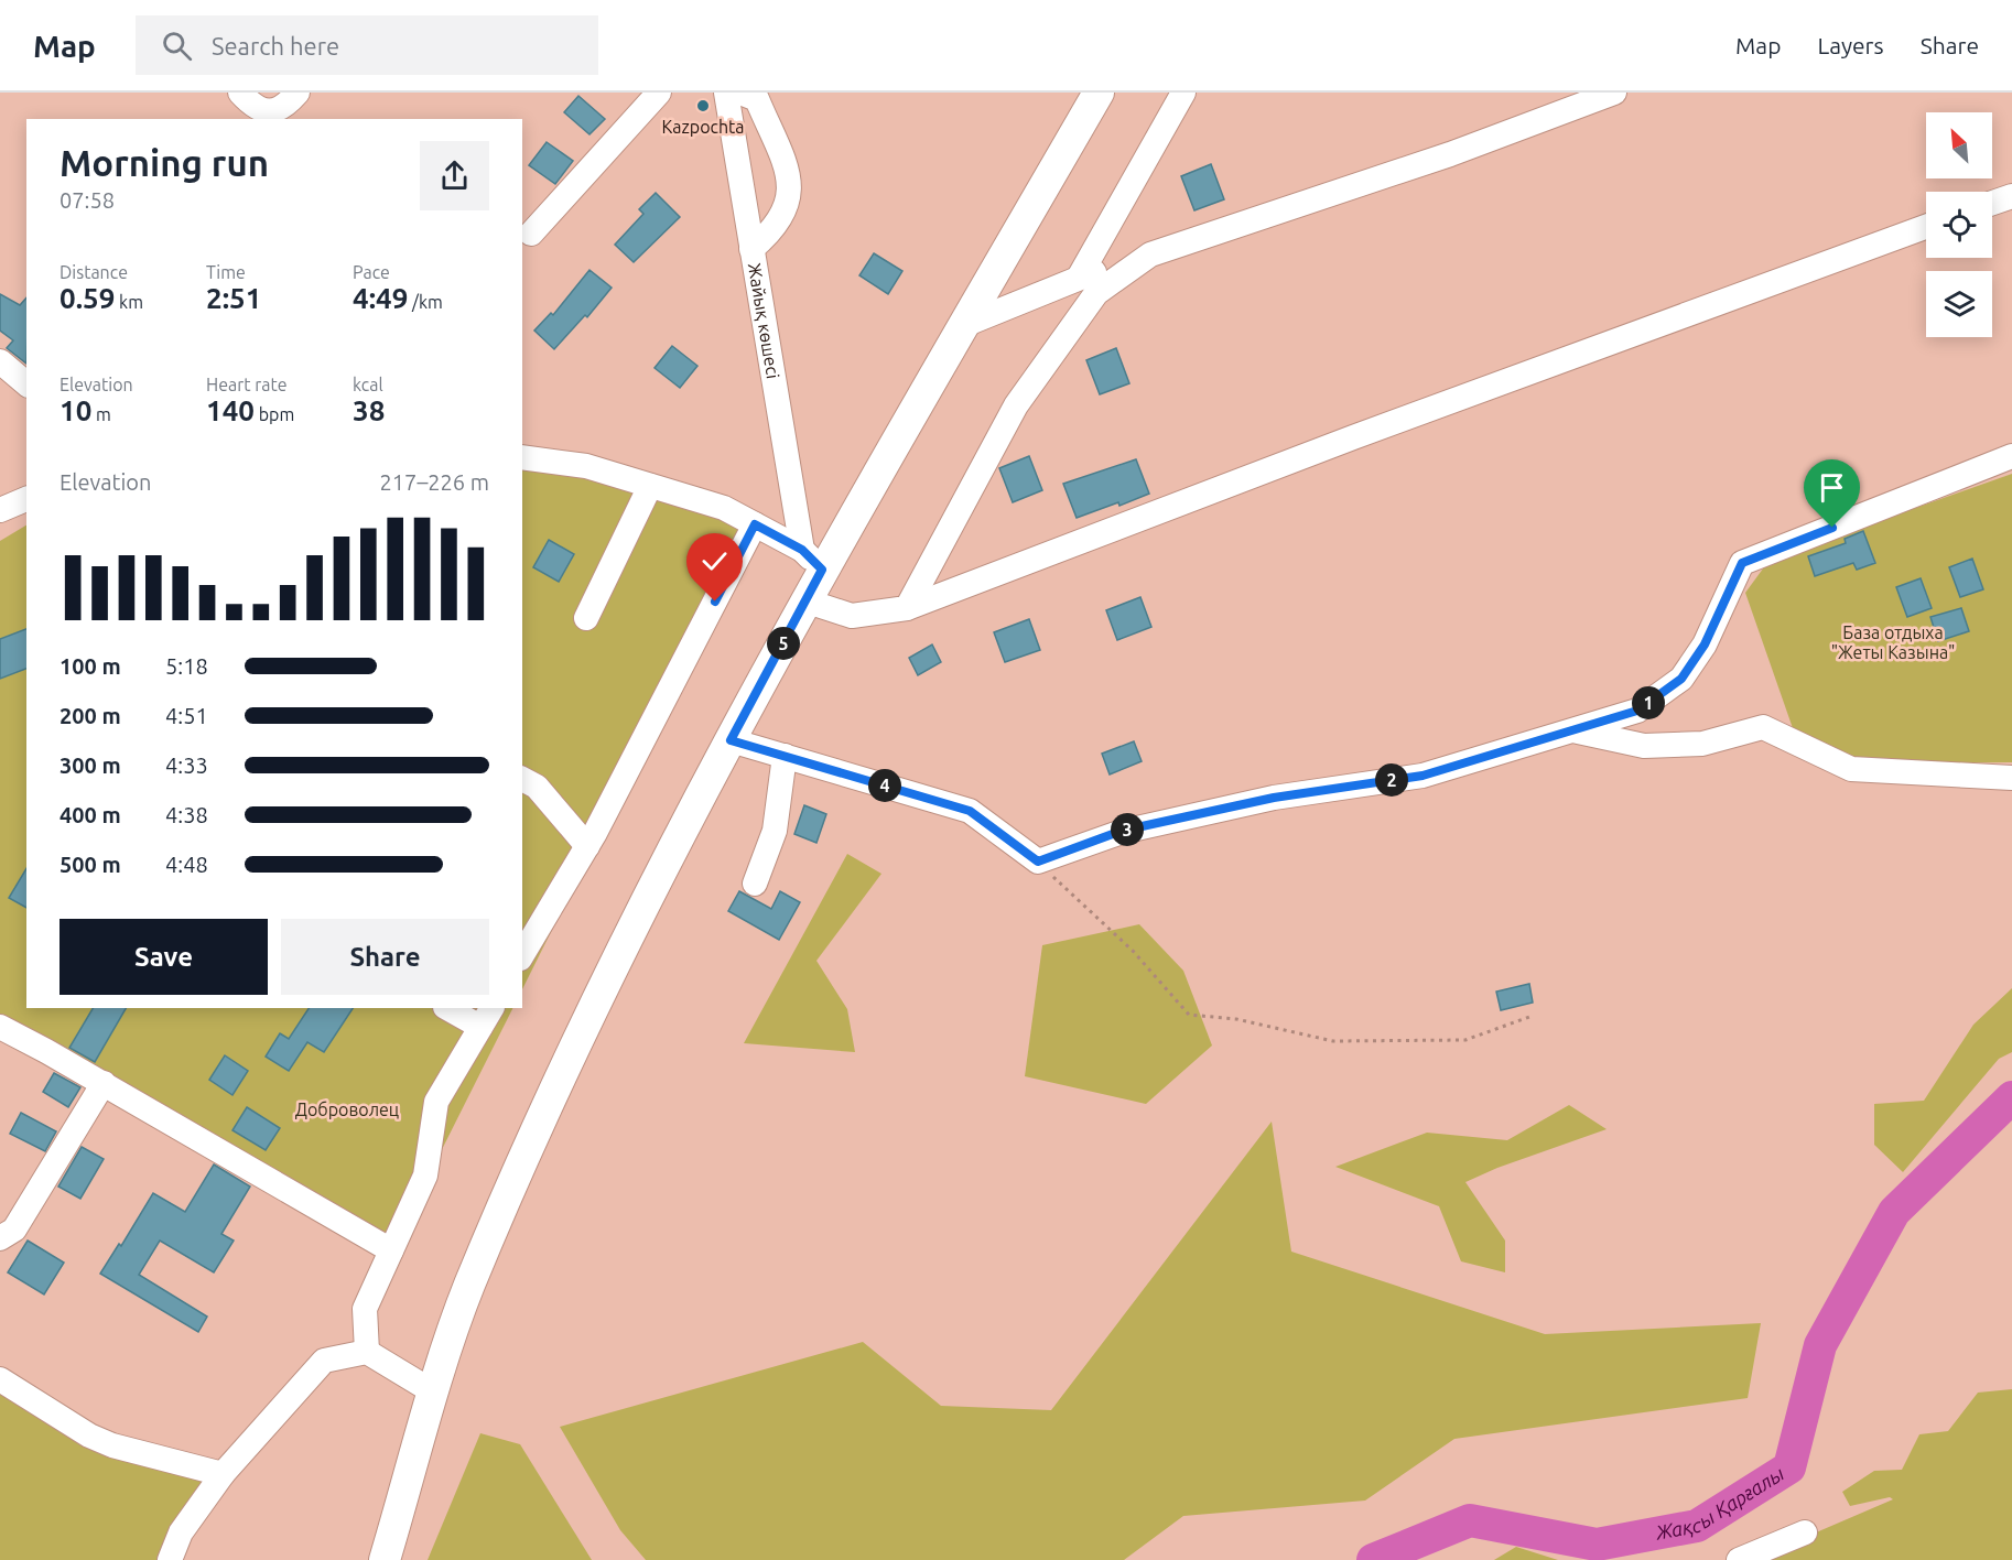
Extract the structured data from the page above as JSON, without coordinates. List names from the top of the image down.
{
  "streets": {
    "street": ["Жайық көшесі"]
  },
  "water": ["Жақсы Қарғалы"],
  "parks": ["База отдыха \"Жеты Казына\"", "Доброволец"],
  "places": ["Kazpochta"],
  "north": "top left",
  "page": {
    "header": "Map",
    "search": "Search here",
    "nav": ["Map", "Layers", "Share"],
    "heading": ["Morning run", "07:58"],
    "stats": [
      ["Distance", "0.59 km"],
      ["Time", "2:51"],
      ["Pace", "4:49 /km"],
      ["Elevation", "10 m"],
      ["Heart rate", "140 bpm"],
      ["kcal", "38"]
    ],
    "chart": ["Elevation", "217–226 m"],
    "pins": [
      "5",
      "1",
      "2",
      "4",
      "3"
    ],
    "list": [
      {
        "name": "100 m",
        "note": "5:18"
      },
      {
        "name": "200 m",
        "note": "4:51"
      },
      {
        "name": "300 m",
        "note": "4:33"
      },
      {
        "name": "400 m",
        "note": "4:38"
      },
      {
        "name": "500 m",
        "note": "4:48"
      }
    ],
    "buttons": ["Save", "Share"]
  }
}
